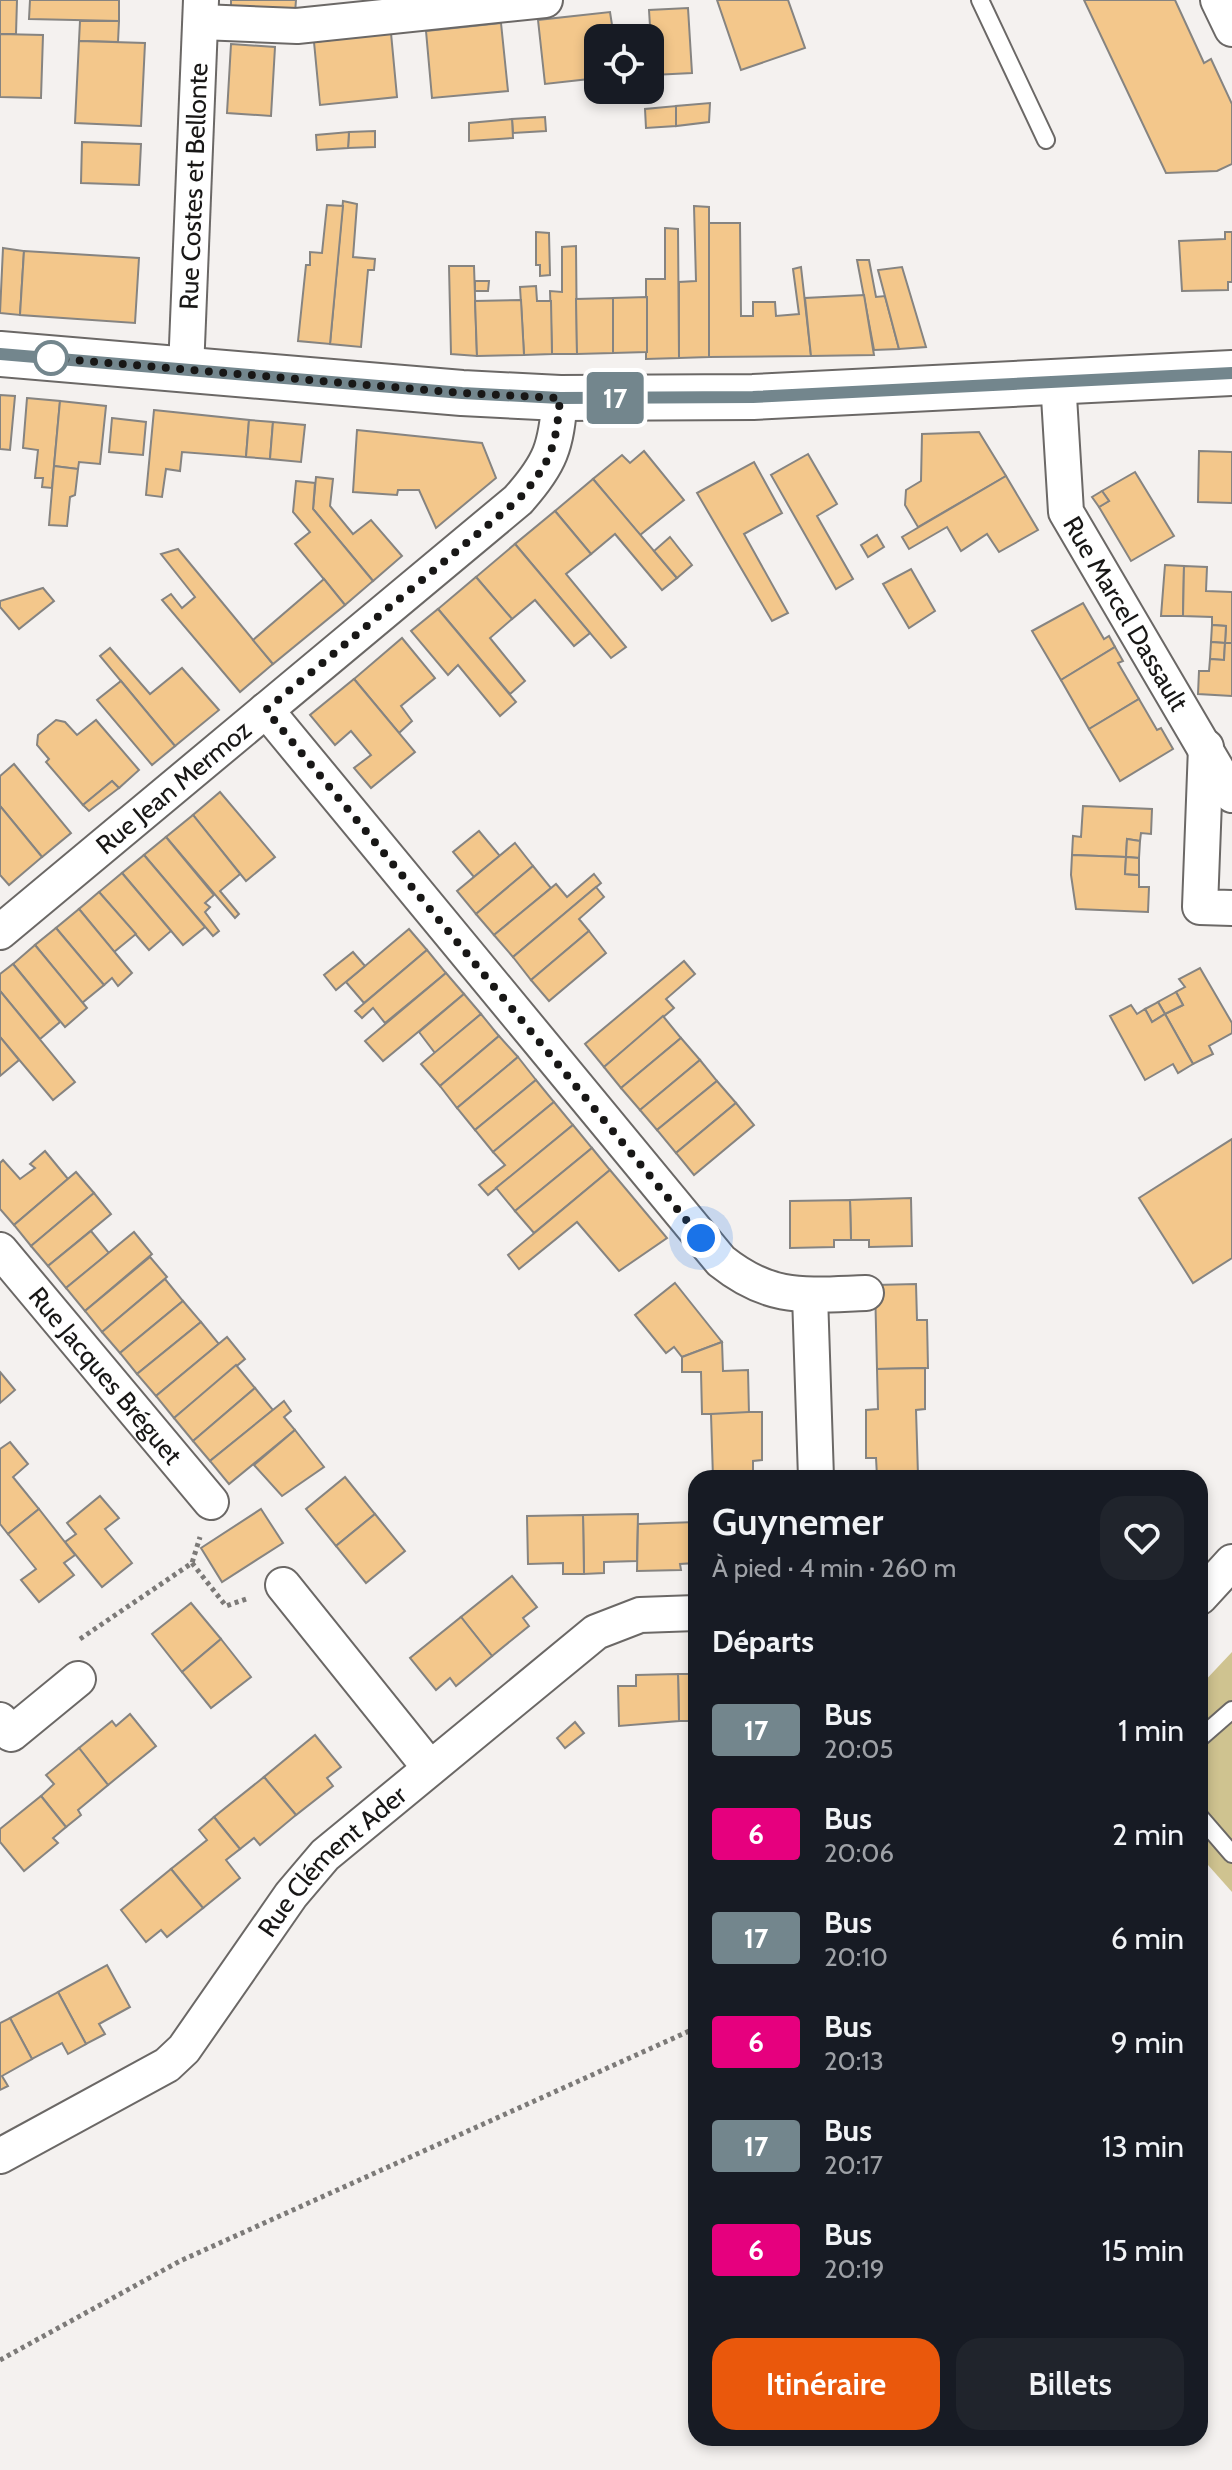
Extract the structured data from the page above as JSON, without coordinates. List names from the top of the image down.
{
  "streets": {
    "street": [
      "Rue Costes et Bellonte",
      "Rue Marcel Dassault",
      "Rue Jean Mermoz",
      "Rue Jacques Bréguet",
      "Rue Clément Ader"
    ]
  },
  "lines": ["bus line 17"],
  "page": {
    "on_map": "17",
    "heading": [
      ["Guynemer", "À pied · 4 min · 260 m"],
      "Départs"
    ],
    "list": [
      {
        "mark": "17",
        "name": "Bus",
        "note": "20:05",
        "value": "1 min"
      },
      {
        "mark": "6",
        "name": "Bus",
        "note": "20:06",
        "value": "2 min"
      },
      {
        "mark": "17",
        "name": "Bus",
        "note": "20:10",
        "value": "6 min"
      },
      {
        "mark": "6",
        "name": "Bus",
        "note": "20:13",
        "value": "9 min"
      },
      {
        "mark": "17",
        "name": "Bus",
        "note": "20:17",
        "value": "13 min"
      },
      {
        "mark": "6",
        "name": "Bus",
        "note": "20:19",
        "value": "15 min"
      }
    ],
    "buttons": ["Itinéraire", "Billets"]
  }
}
